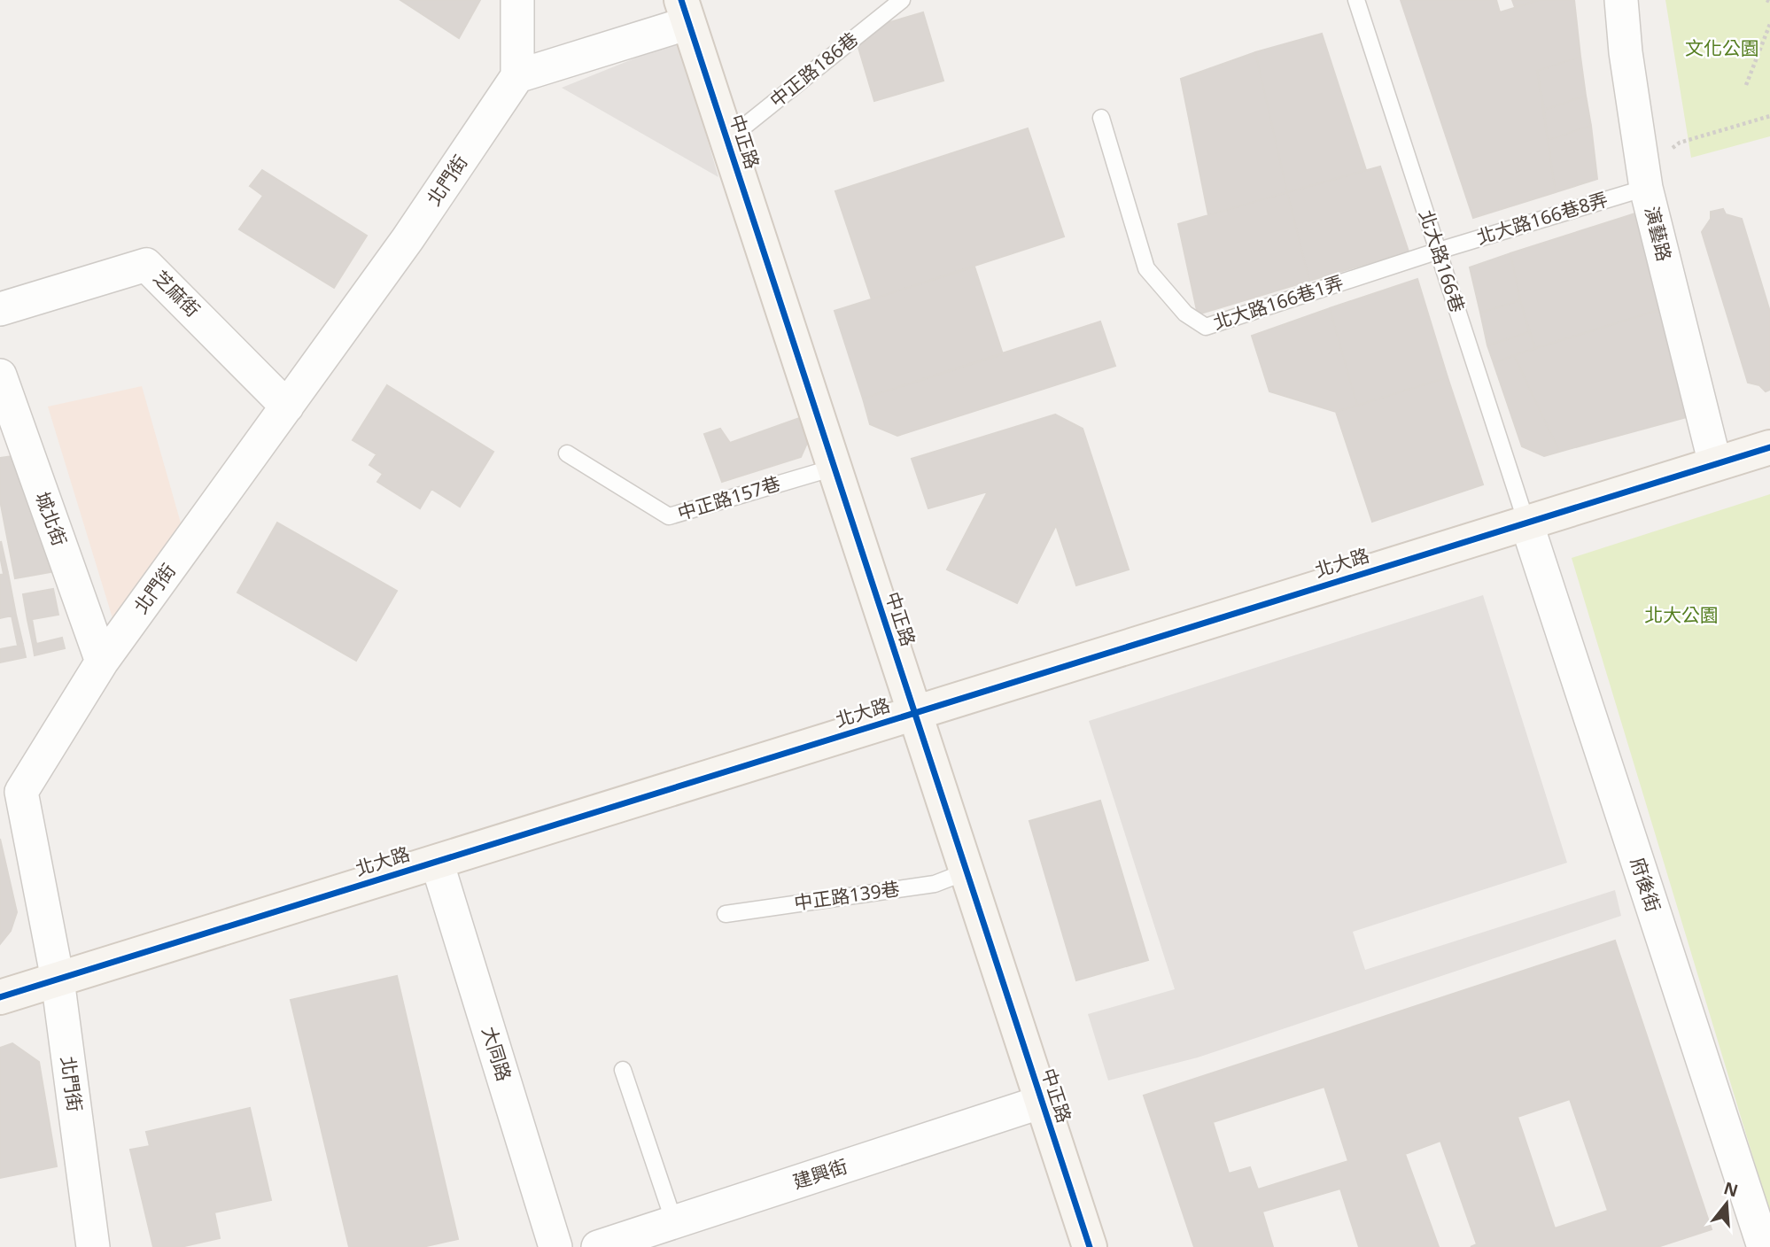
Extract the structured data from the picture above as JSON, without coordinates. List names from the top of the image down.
{
  "streets": {
    "street": [
      "中正路",
      "北門街",
      "演藝路",
      "芝麻街",
      "城北街",
      "北大路",
      "府後街",
      "大同路",
      "建興街"
    ],
    "lane": [
      "中正路186巷",
      "北大路166巷8弄",
      "北大路166巷",
      "北大路166巷1弄",
      "中正路157巷",
      "中正路139巷"
    ]
  },
  "crossings": [
    ["中正路186巷", "中正路"],
    ["中正路", "中正路157巷"],
    ["中正路", "北大路"],
    ["中正路", "中正路139巷"],
    ["中正路", "建興街"],
    ["北門街", "芝麻街"],
    ["北門街", "城北街"],
    ["北門街", "北大路"],
    ["北大路166巷8弄", "演藝路"],
    ["北大路166巷8弄", "北大路166巷"],
    ["北大路166巷8弄", "北大路166巷1弄"],
    ["演藝路", "北大路"],
    ["北大路166巷", "北大路166巷1弄"],
    ["北大路166巷", "北大路"],
    ["北大路166巷", "府後街"],
    ["北大路", "府後街"],
    ["北大路", "大同路"]
  ],
  "parks": ["文化公園", "北大公園"],
  "north": "top"
}
